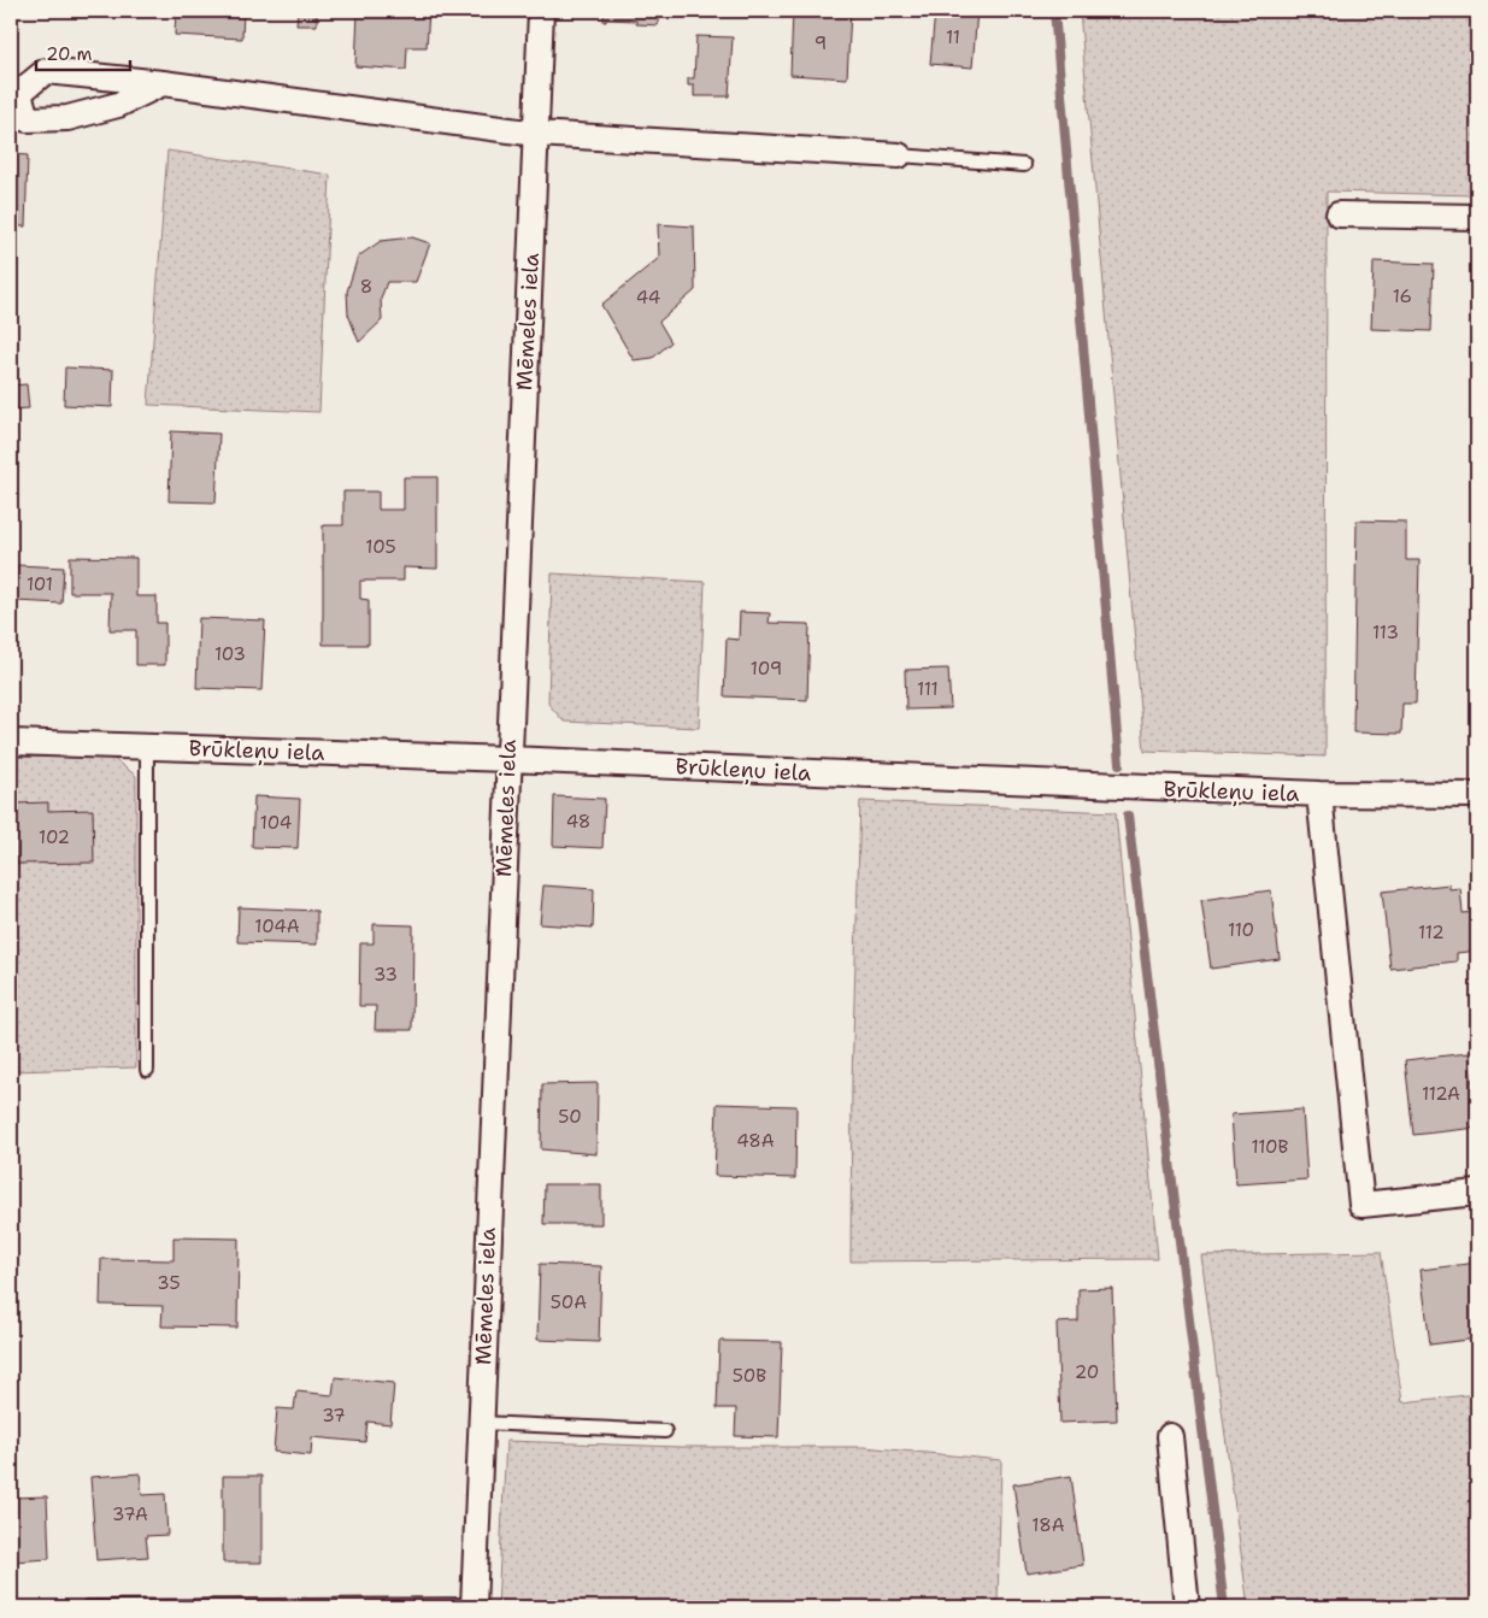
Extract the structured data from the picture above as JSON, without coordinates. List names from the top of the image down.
{
  "streets": {
    "street": ["Mēmeles iela", "Brūkleņu iela"]
  },
  "crossings": [
    ["Mēmeles iela", "Brūkleņu iela"]
  ],
  "house_numbers": [
    "11",
    "9",
    "8",
    "16",
    "44",
    "105",
    "101",
    "113",
    "103",
    "109",
    "111",
    "48",
    "104",
    "102",
    "104A",
    "110",
    "112",
    "33",
    "112A",
    "50",
    "48A",
    "110B",
    "35",
    "50A",
    "20",
    "50B",
    "37",
    "37A",
    "18A"
  ],
  "scale_bar": "20 m"
}
